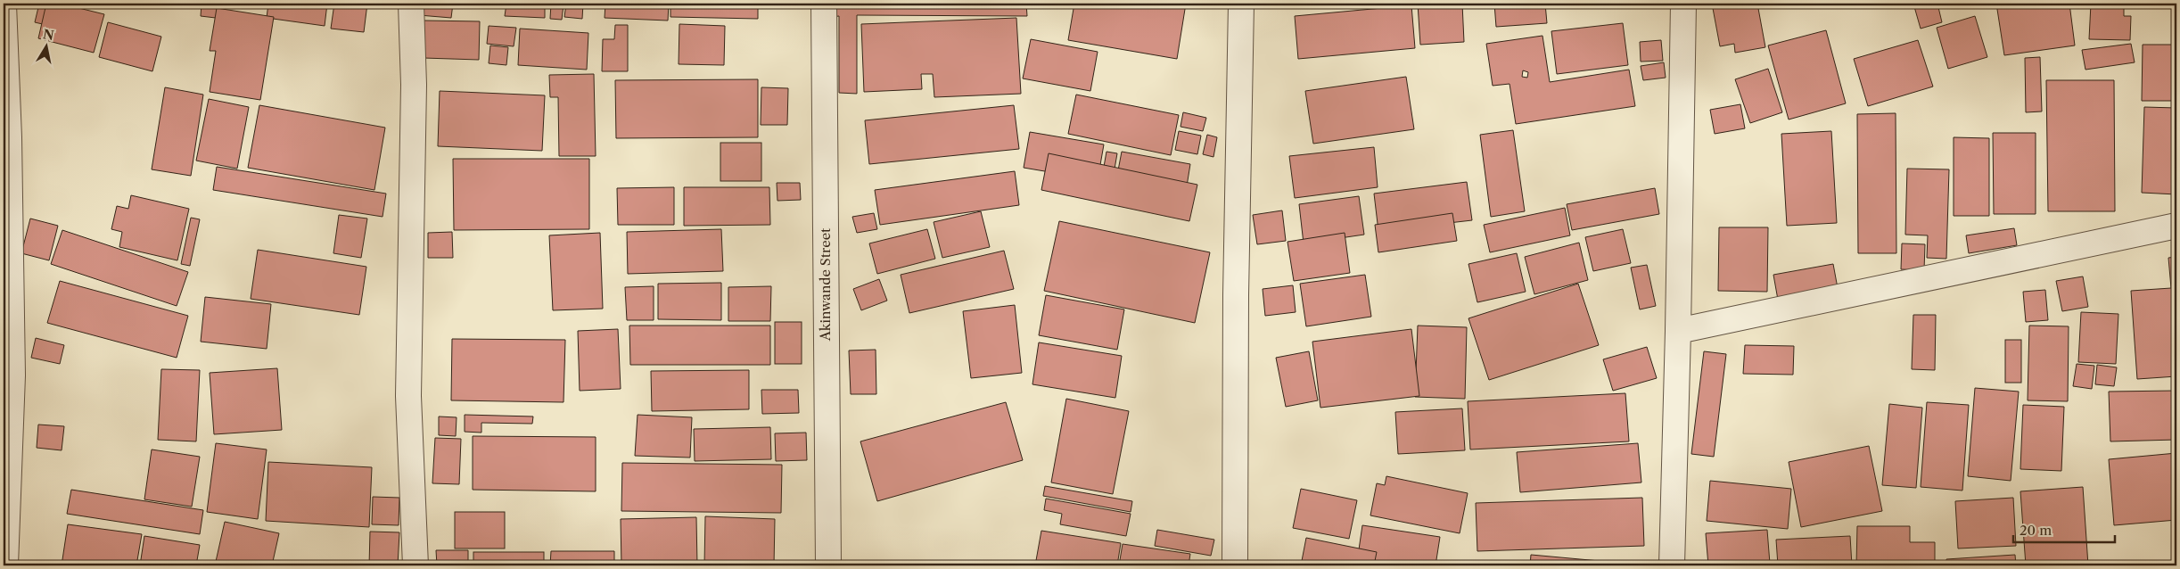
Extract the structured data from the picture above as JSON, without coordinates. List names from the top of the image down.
{
  "streets": {
    "street": ["Akinwande Street"]
  },
  "scale_bar": "20 m",
  "north": "top"
}
